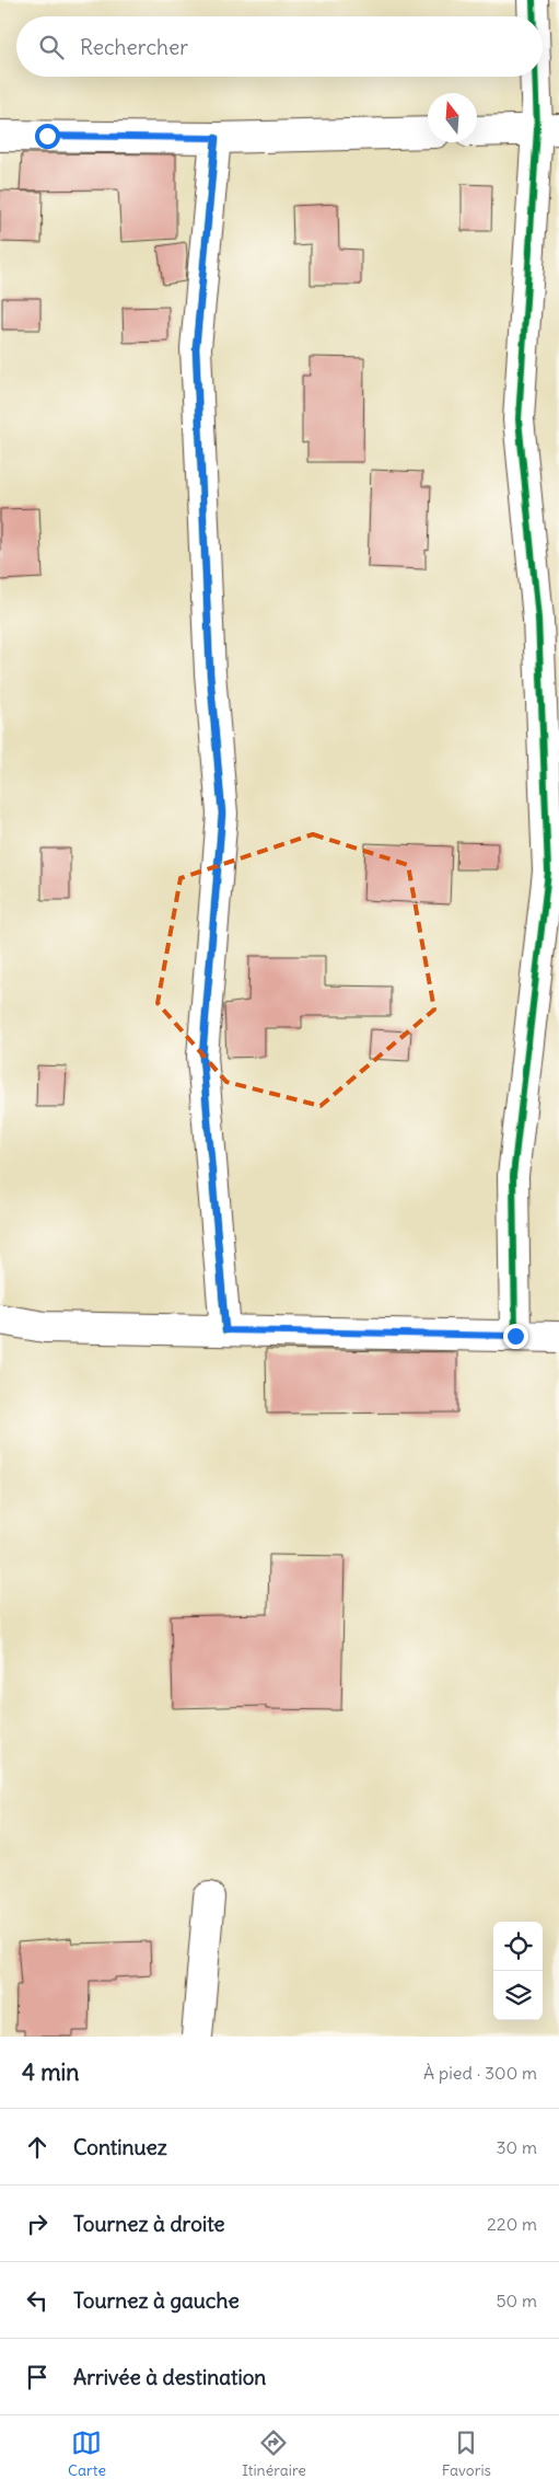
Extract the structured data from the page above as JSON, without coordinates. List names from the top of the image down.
{
  "north": "top",
  "page": {
    "search": "Rechercher",
    "heading": ["4 min", "À pied · 300 m"],
    "list": [
      ["Continuez", "30 m"],
      ["Tournez à droite", "220 m"],
      ["Tournez à gauche", "50 m"],
      "Arrivée à destination"
    ],
    "nav": ["Carte", "Itinéraire", "Favoris"]
  }
}
